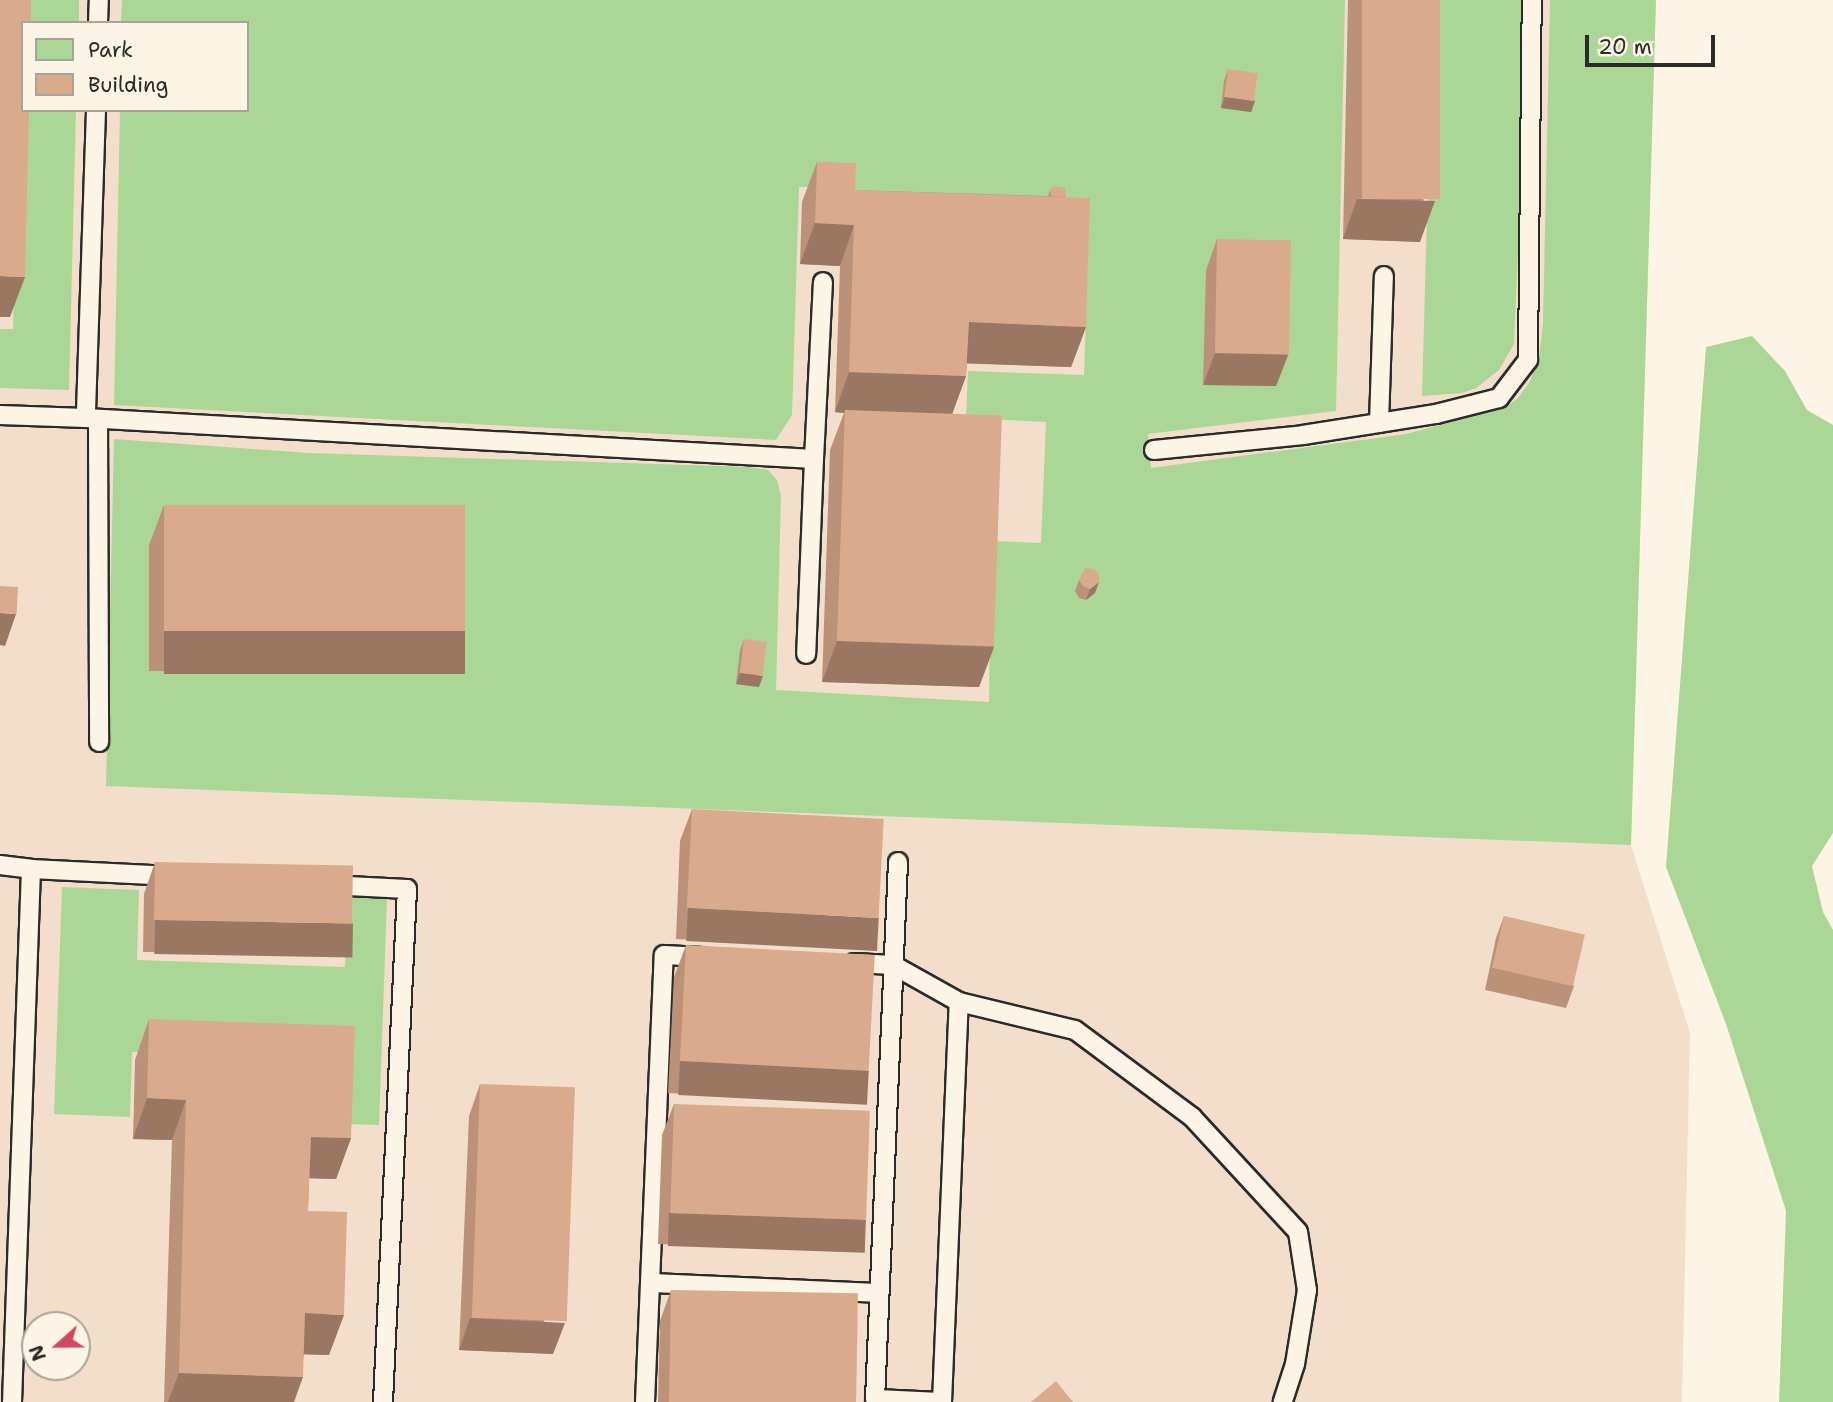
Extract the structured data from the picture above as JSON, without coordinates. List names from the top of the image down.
{
  "legend": ["Park", "Building"],
  "scale_bar": "20 m",
  "north": "left"
}
